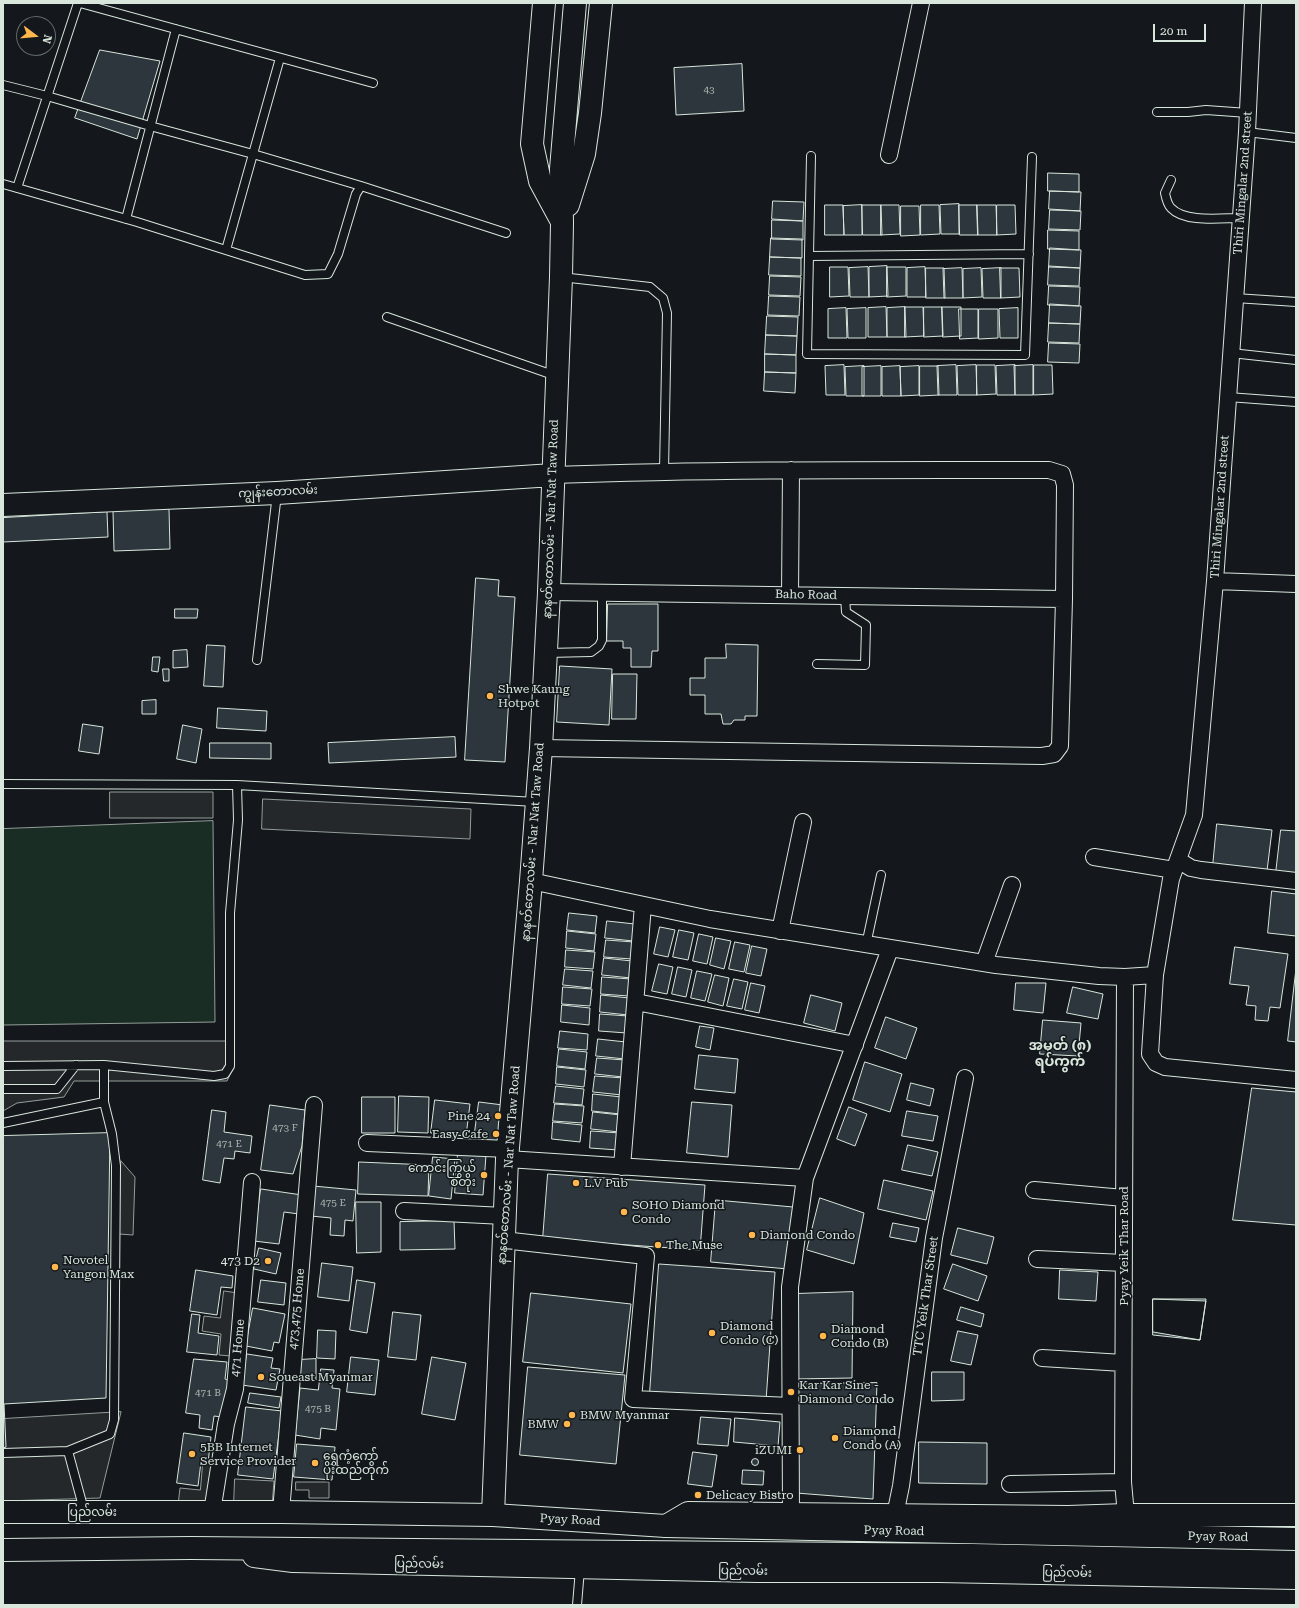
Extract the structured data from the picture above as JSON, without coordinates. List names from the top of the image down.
{
  "streets": {
    "main road": [
      "ကျွန်းတောလမ်း",
      "နာနတ်တောလမ်း - Nar Nat Taw Road",
      "ပြည်လမ်း",
      "Pyay Road"
    ],
    "street": [
      "Thiri Mingalar 2nd street",
      "Baho Road",
      "Pyay Yeik Thar Road",
      "TTC Yeik Thar Street",
      "473,475 Home",
      "471 Home"
    ]
  },
  "crossings": [
    ["ကျွန်းတောလမ်း", "နာနတ်တောလမ်း - Nar Nat Taw Road"],
    ["နာနတ်တောလမ်း - Nar Nat Taw Road", "Baho Road"],
    ["နာနတ်တောလမ်း - Nar Nat Taw Road", "ပြည်လမ်း"],
    ["နာနတ်တောလမ်း - Nar Nat Taw Road", "Pyay Road"],
    ["473,475 Home", "ပြည်လမ်း"],
    ["471 Home", "ပြည်လမ်း"],
    ["ပြည်လမ်း", "Pyay Road"]
  ],
  "districts": ["အမှတ် (၈) ရပ်ကွက်"],
  "places": [
    "Shwe Kaung Hotpot",
    "Pine 24",
    "Easy Cafe",
    "ကောင်းကြွယ် စတိုး",
    "L.V Pub",
    "SOHO Diamond Condo",
    "Diamond Condo",
    "The Muse",
    "473 D2",
    "Novotel Yangon Max",
    "Diamond Condo (C)",
    "Diamond Condo (B)",
    "Soueast Myanmar",
    "Kar Kar Sine - Diamond Condo",
    "BMW Myanmar",
    "BMW",
    "Diamond Condo (A)",
    "iZUMI",
    "5BB Internet Service Provider",
    "ရွှေကံ့ကော် ပိုးထည်တိုက်",
    "Delicacy Bistro"
  ],
  "house_numbers": [
    "43",
    "473 F",
    "471 E",
    "475 E",
    "471 B",
    "475 B"
  ],
  "scale_bar": "20 m",
  "north": "right"
}
